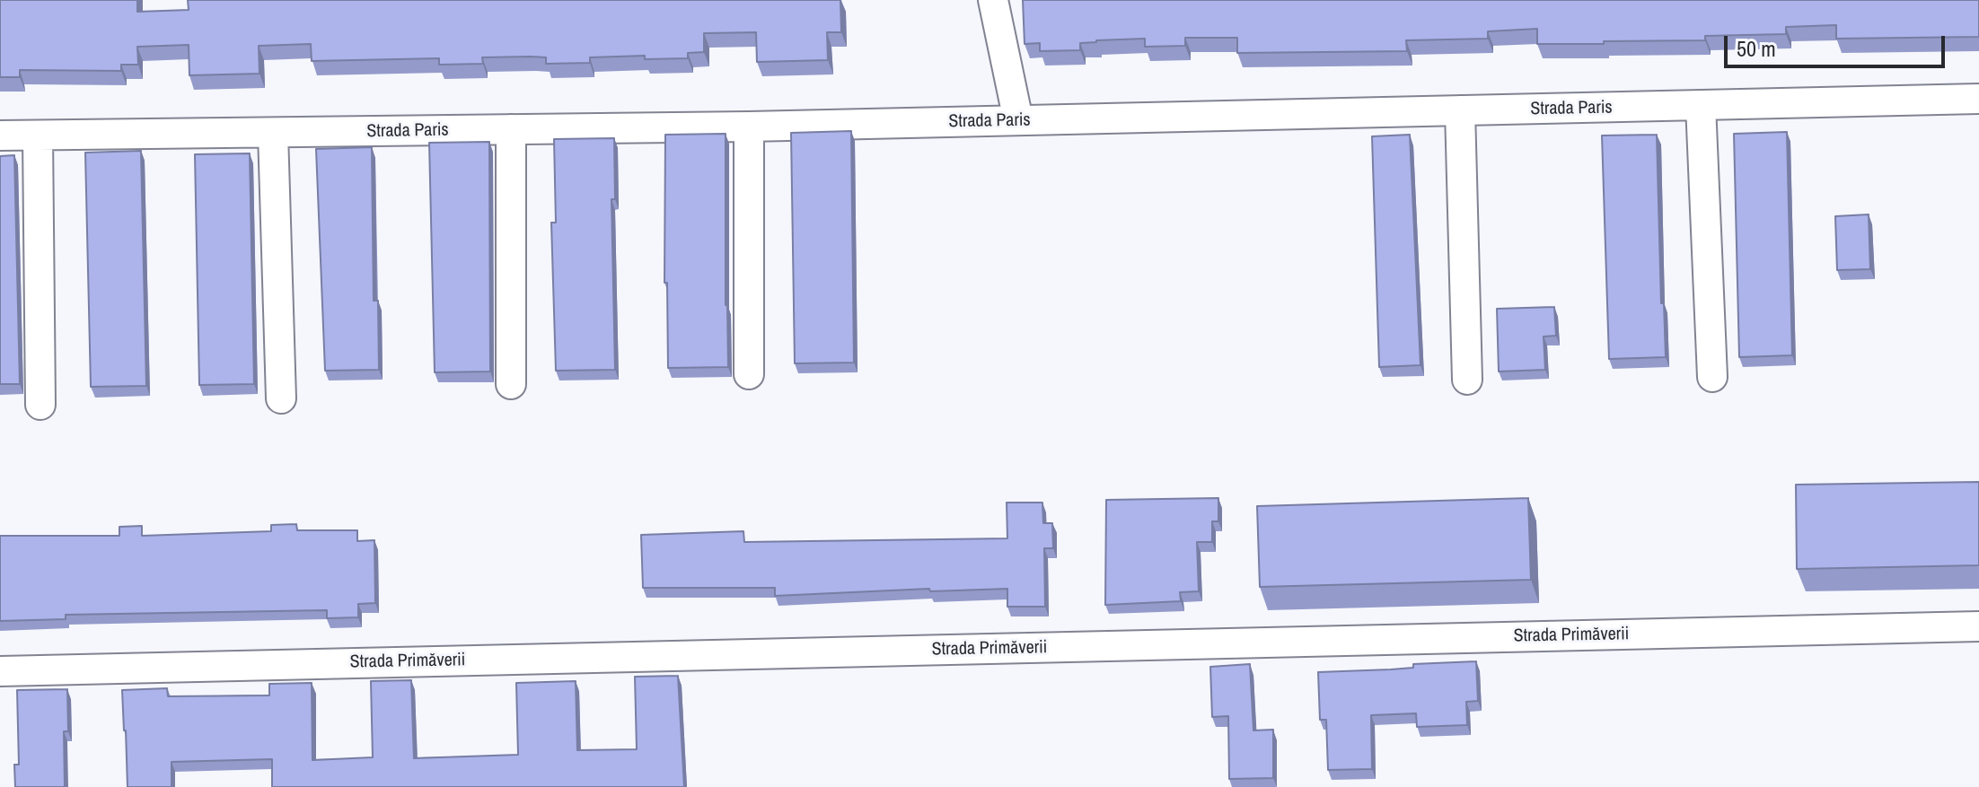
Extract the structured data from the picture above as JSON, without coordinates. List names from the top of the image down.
{
  "streets": {
    "street": ["Strada Paris", "Strada Primăverii"]
  },
  "scale_bar": "50 m"
}
